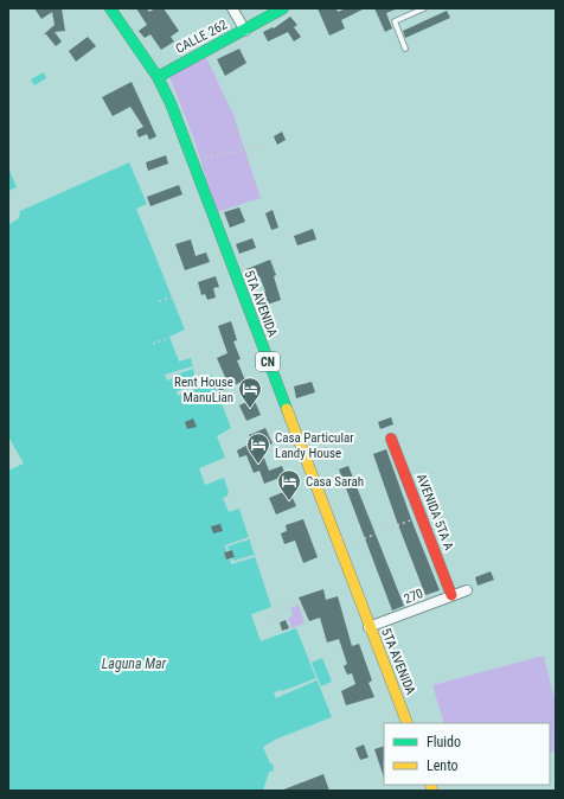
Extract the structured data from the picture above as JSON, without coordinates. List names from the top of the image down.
{
  "streets": {
    "main road": [
      "CALLE 262",
      "5TA AVENIDA",
      "CN",
      "AVENIDA 5TA A"
    ],
    "street": ["270"]
  },
  "crossings": [
    ["CALLE 262", "5TA AVENIDA"],
    ["5TA AVENIDA", "270"],
    ["AVENIDA 5TA A", "270"]
  ],
  "water": ["Laguna Mar"],
  "places": {
    "hotel": ["Rent House ManuLian", "Casa Particular Landy House", "Casa Sarah"]
  },
  "legend": ["Fluido", "Lento"]
}
